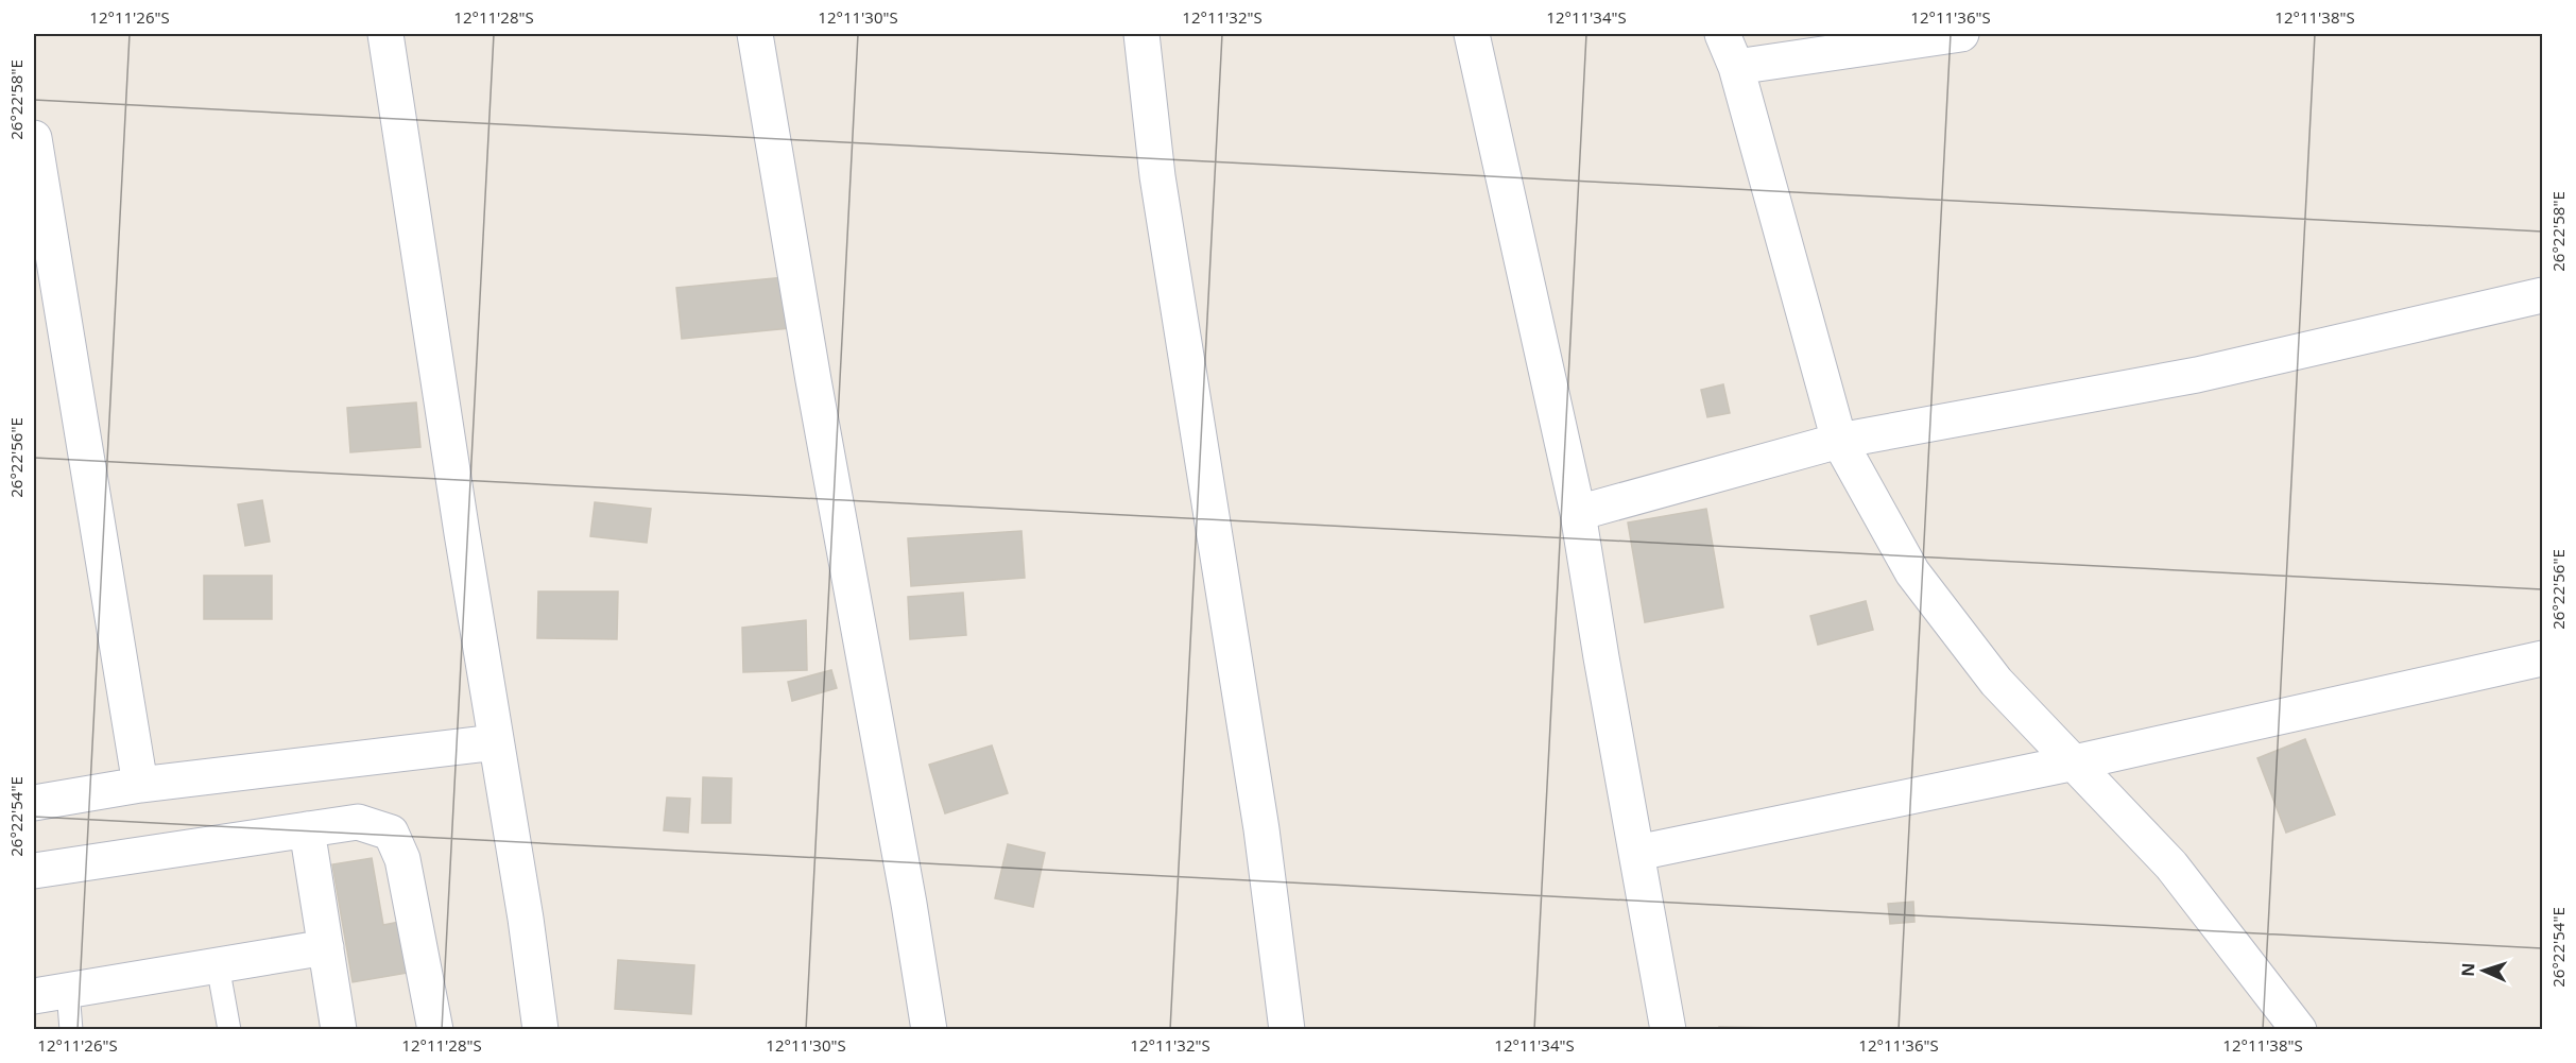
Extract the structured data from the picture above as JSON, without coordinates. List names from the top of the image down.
{
  "north": "left",
  "coordinates": [
    "12°11'26\"S",
    "12°11'28\"S",
    "12°11'30\"S",
    "12°11'32\"S",
    "12°11'34\"S",
    "12°11'36\"S",
    "12°11'38\"S",
    "26°22'58\"E",
    "26°22'56\"E",
    "26°22'54\"E"
  ]
}
